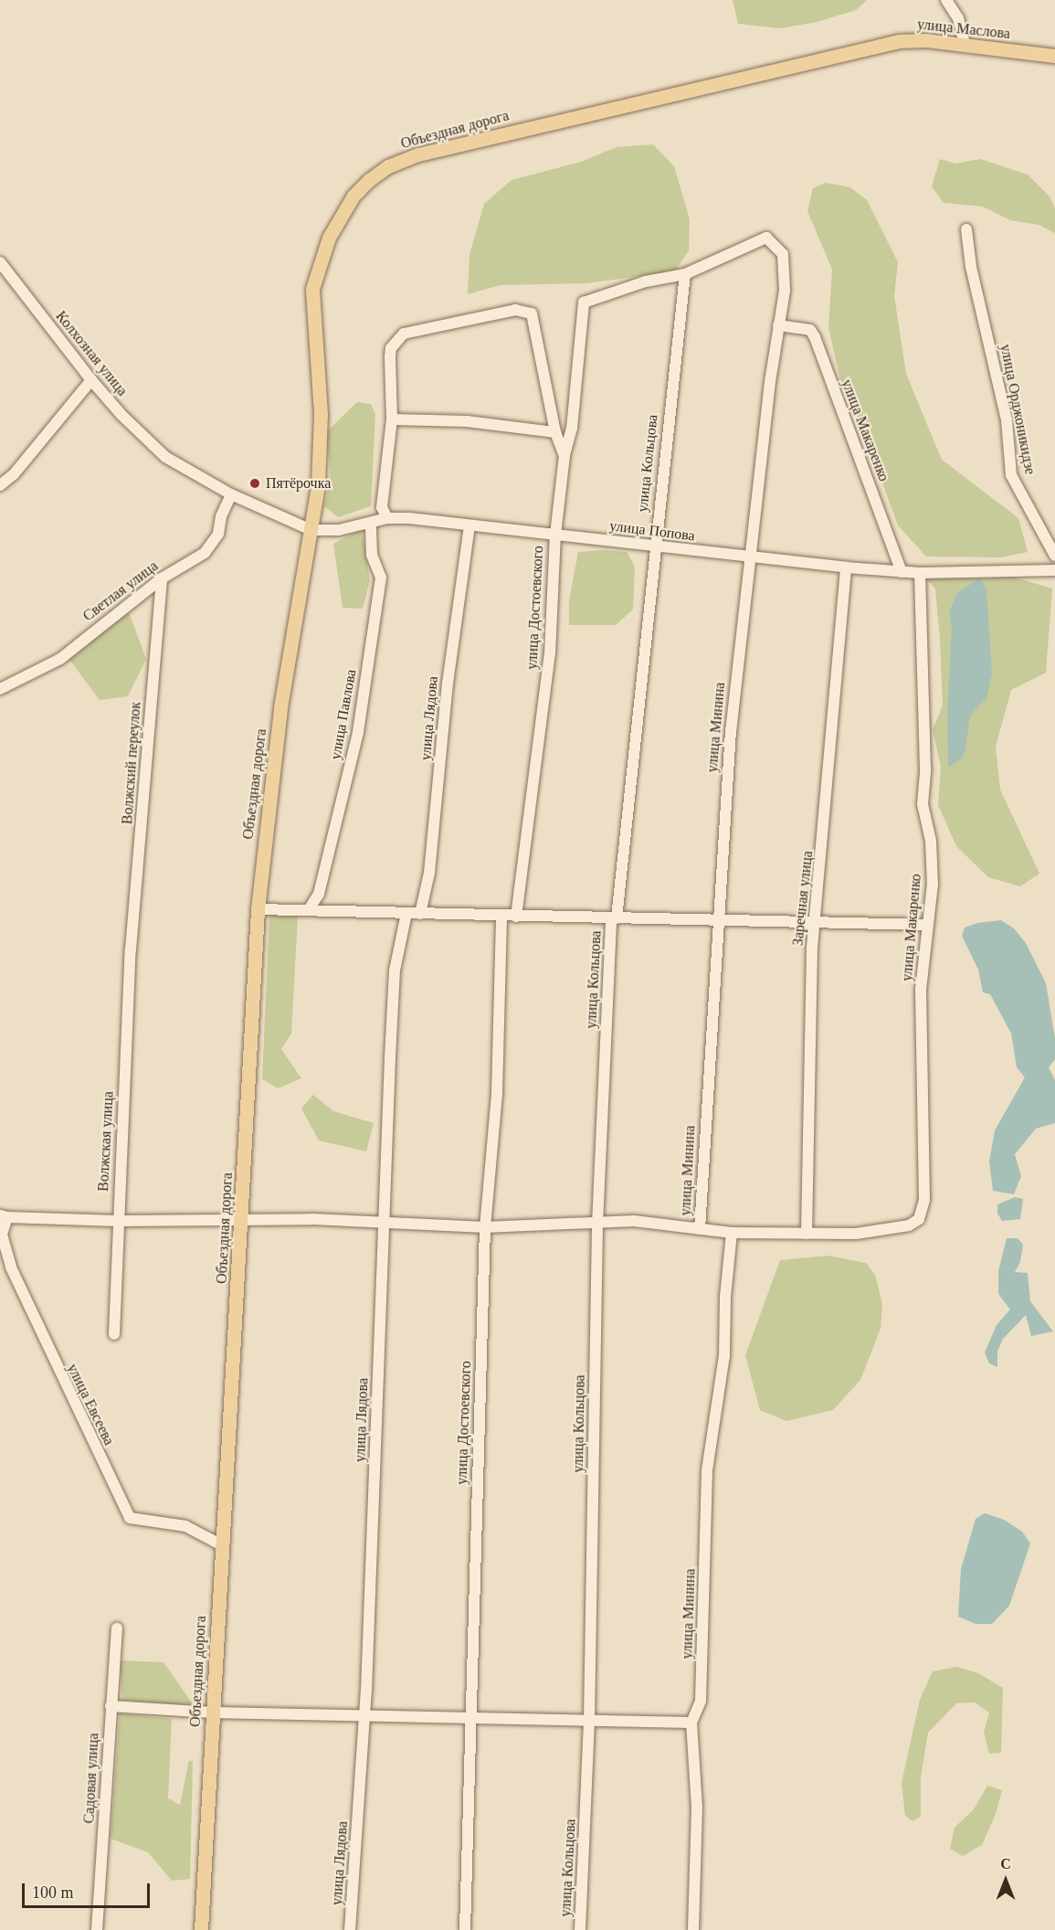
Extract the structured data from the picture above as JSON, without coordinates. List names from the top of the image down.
{
  "streets": {
    "main road": ["улица Маслова", "Объездная дорога"],
    "street": [
      "Колхозная улица",
      "улица Орджоникидзе",
      "улица Макаренко",
      "улица Кольцова",
      "улица Попова",
      "Светлая улица",
      "улица Достоевского",
      "улица Павлова",
      "улица Лядова",
      "улица Минина",
      "Волжский переулок",
      "Заречная улица",
      "Волжская улица",
      "улица Евсеева",
      "Садовая улица"
    ]
  },
  "crossings": [
    ["улица Маслова", "Объездная дорога"],
    ["Объездная дорога", "Колхозная улица"],
    ["Объездная дорога", "улица Попова"],
    ["Объездная дорога", "улица Евсеева"],
    ["Колхозная улица", "улица Попова"],
    ["Колхозная улица", "Светлая улица"],
    ["улица Макаренко", "улица Попова"],
    ["улица Макаренко", "улица Минина"],
    ["улица Макаренко", "Заречная улица"],
    ["улица Кольцова", "улица Попова"],
    ["улица Кольцова", "улица Достоевского"],
    ["улица Кольцова", "улица Минина"],
    ["улица Попова", "улица Достоевского"],
    ["улица Попова", "улица Павлова"],
    ["улица Попова", "улица Лядова"],
    ["улица Попова", "улица Минина"],
    ["улица Попова", "Заречная улица"],
    ["Светлая улица", "Волжский переулок"],
    ["улица Достоевского", "улица Минина"],
    ["Волжский переулок", "Волжская улица"]
  ],
  "places": ["Пятёрочка"],
  "scale_bar": "100 m",
  "north": "top"
}
